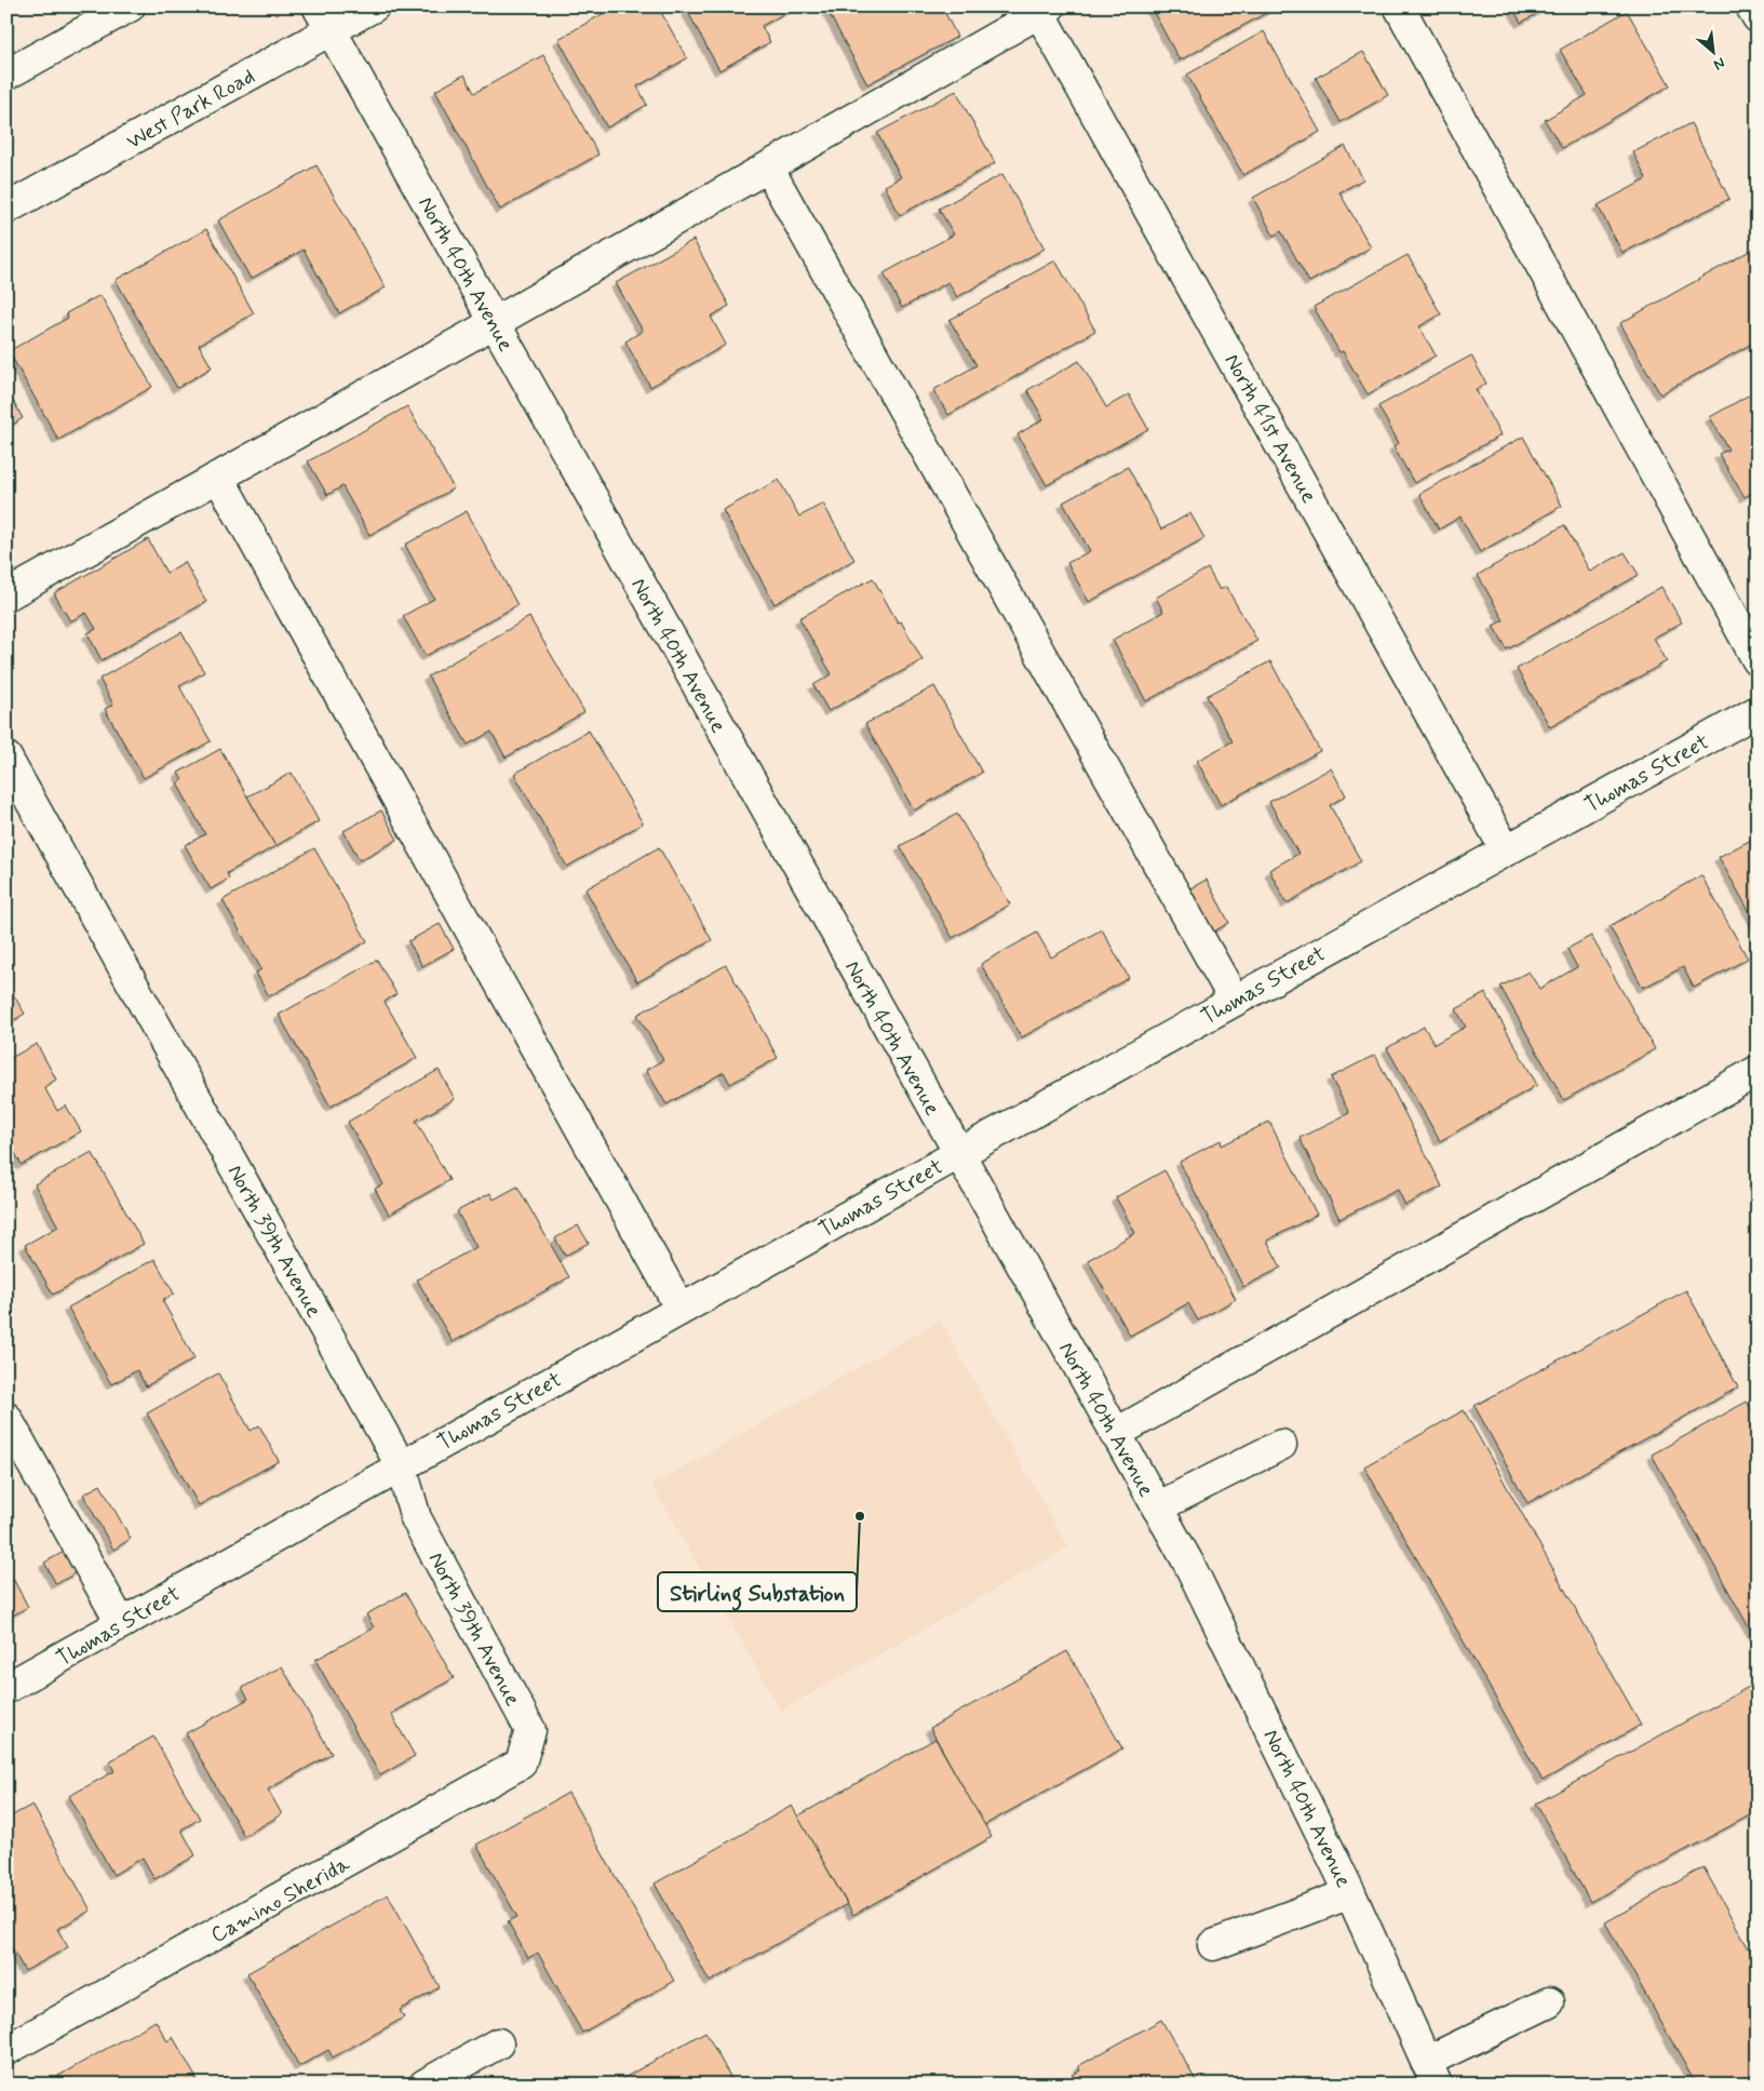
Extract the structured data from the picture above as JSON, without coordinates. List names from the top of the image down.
{
  "streets": {
    "street": [
      "West Park Road",
      "North 40th Avenue",
      "North 41st Avenue",
      "Thomas Street",
      "North 39th Avenue",
      "Camino Sherida"
    ]
  },
  "crossings": [
    ["West Park Road", "North 40th Avenue"],
    ["North 40th Avenue", "Thomas Street"],
    ["North 41st Avenue", "Thomas Street"],
    ["Thomas Street", "North 39th Avenue"],
    ["North 39th Avenue", "Camino Sherida"]
  ],
  "places": ["Stirling Substation"],
  "north": "bottom right"
}
